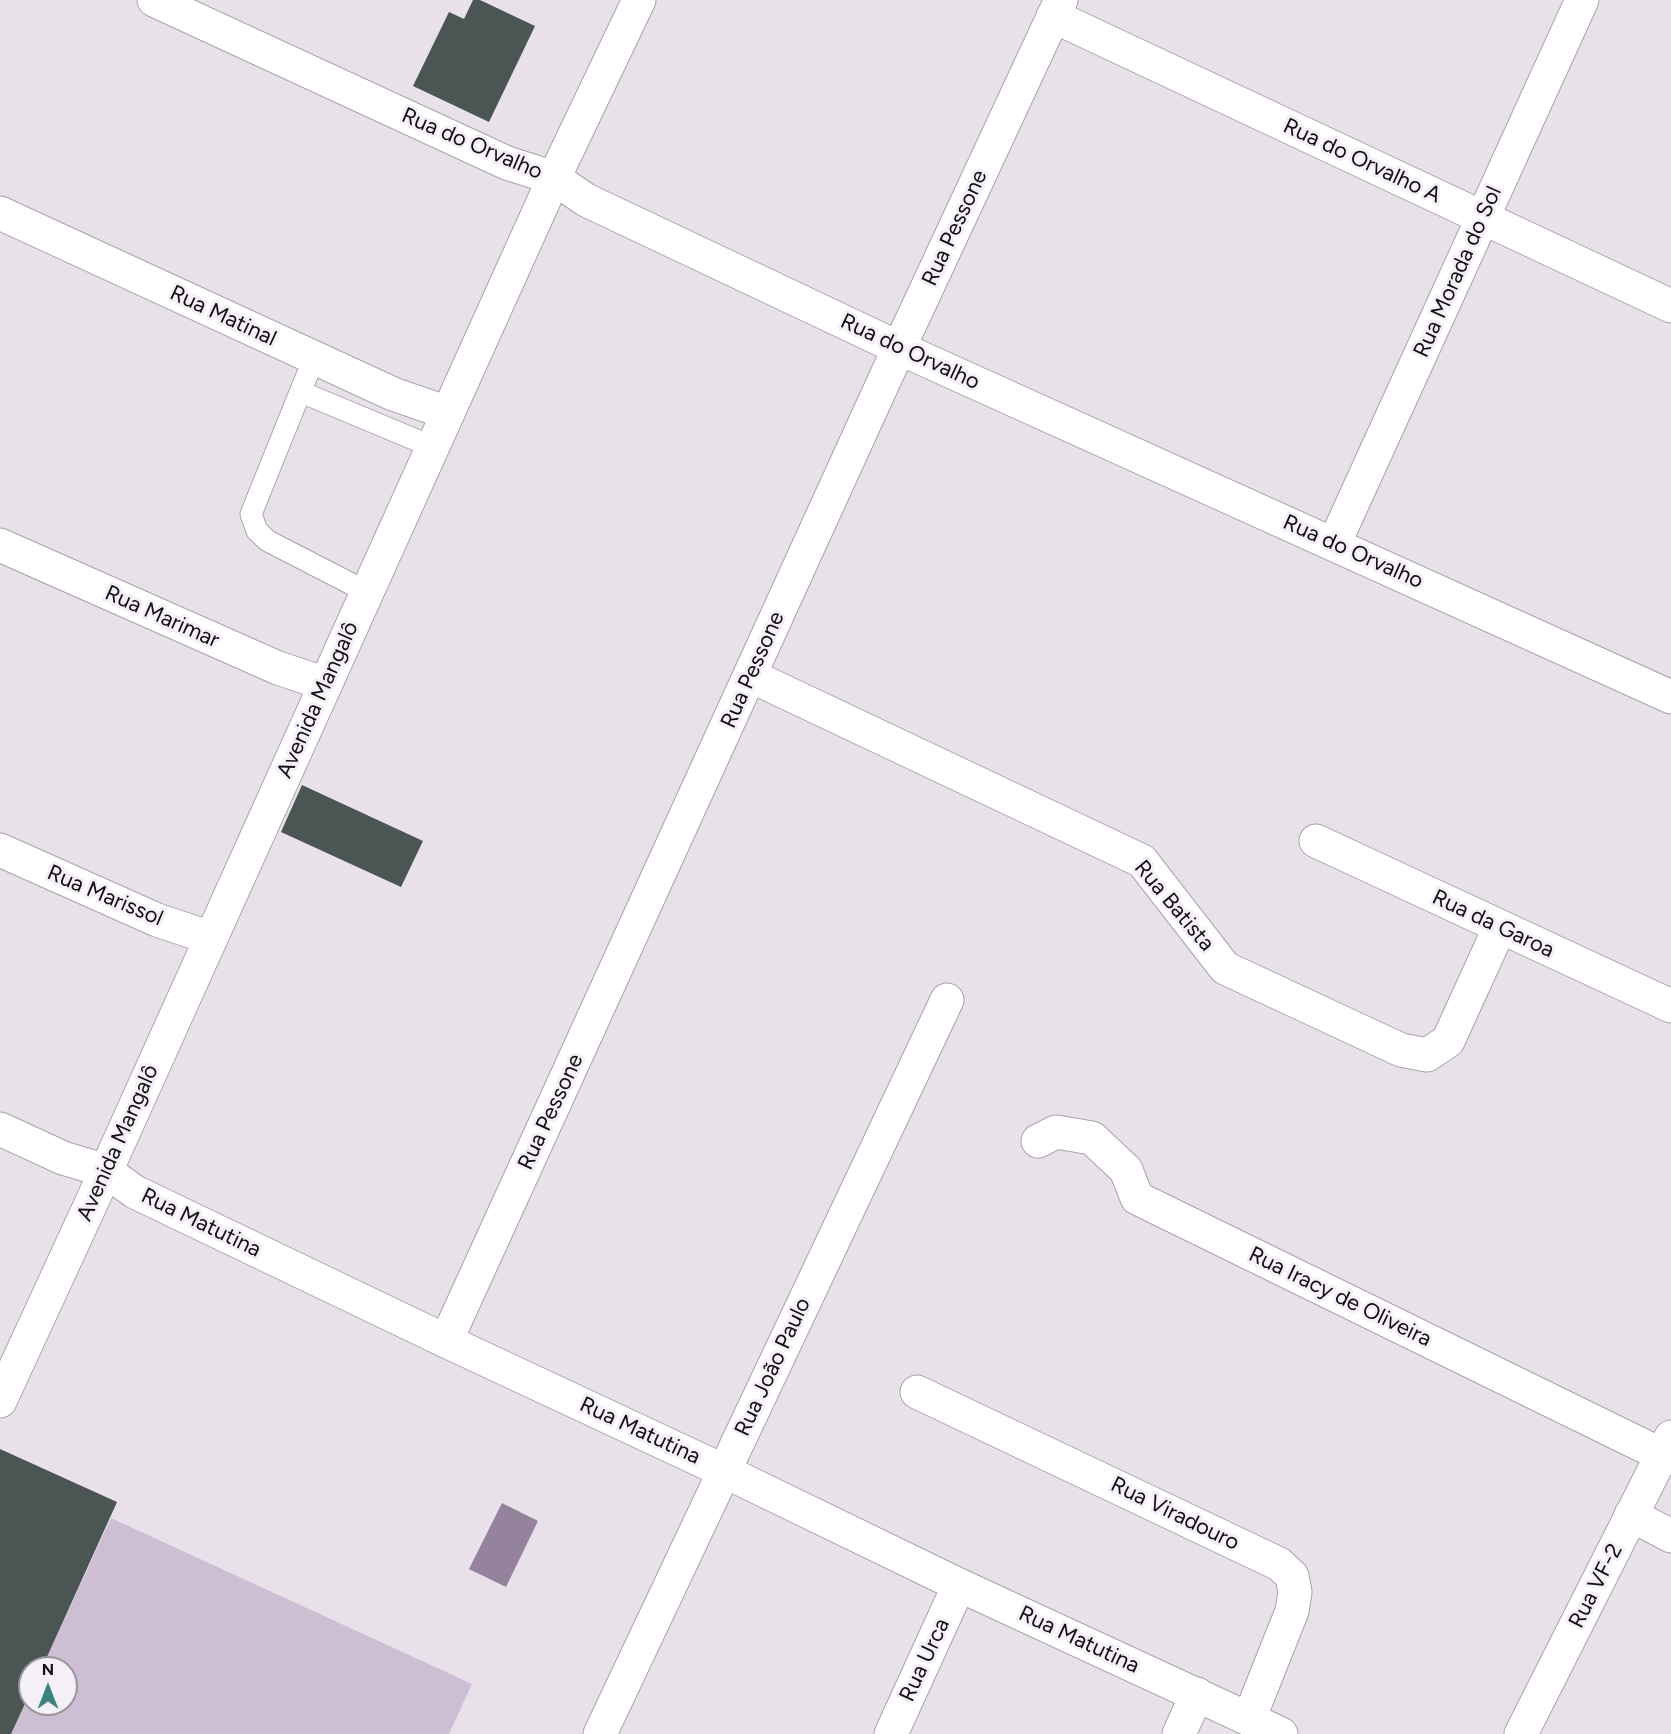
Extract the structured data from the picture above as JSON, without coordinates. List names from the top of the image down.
{
  "streets": {
    "street": [
      "Rua do Orvalho",
      "Rua do Orvalho A",
      "Rua Pessone",
      "Rua Morada do Sol",
      "Rua Matinal",
      "Rua Marimar",
      "Avenida Mangalô",
      "Rua Marissol",
      "Rua Batista",
      "Rua da Garoa",
      "Rua Matutina",
      "Rua Iracy de Oliveira",
      "Rua João Paulo",
      "Rua Viradouro",
      "Rua VF-2",
      "Rua Urca"
    ]
  },
  "crossings": [
    ["Rua do Orvalho", "Rua Pessone"],
    ["Rua do Orvalho", "Rua Morada do Sol"],
    ["Rua do Orvalho", "Avenida Mangalô"],
    ["Rua do Orvalho A", "Rua Pessone"],
    ["Rua do Orvalho A", "Rua Morada do Sol"],
    ["Rua Pessone", "Rua Batista"],
    ["Rua Pessone", "Rua Matutina"],
    ["Rua Matinal", "Avenida Mangalô"],
    ["Rua Marimar", "Avenida Mangalô"],
    ["Avenida Mangalô", "Rua Marissol"],
    ["Avenida Mangalô", "Rua Matutina"],
    ["Rua Batista", "Rua da Garoa"],
    ["Rua Matutina", "Rua João Paulo"],
    ["Rua Matutina", "Rua Viradouro"],
    ["Rua Matutina", "Rua Urca"],
    ["Rua Iracy de Oliveira", "Rua VF-2"]
  ],
  "north": "top"
}
